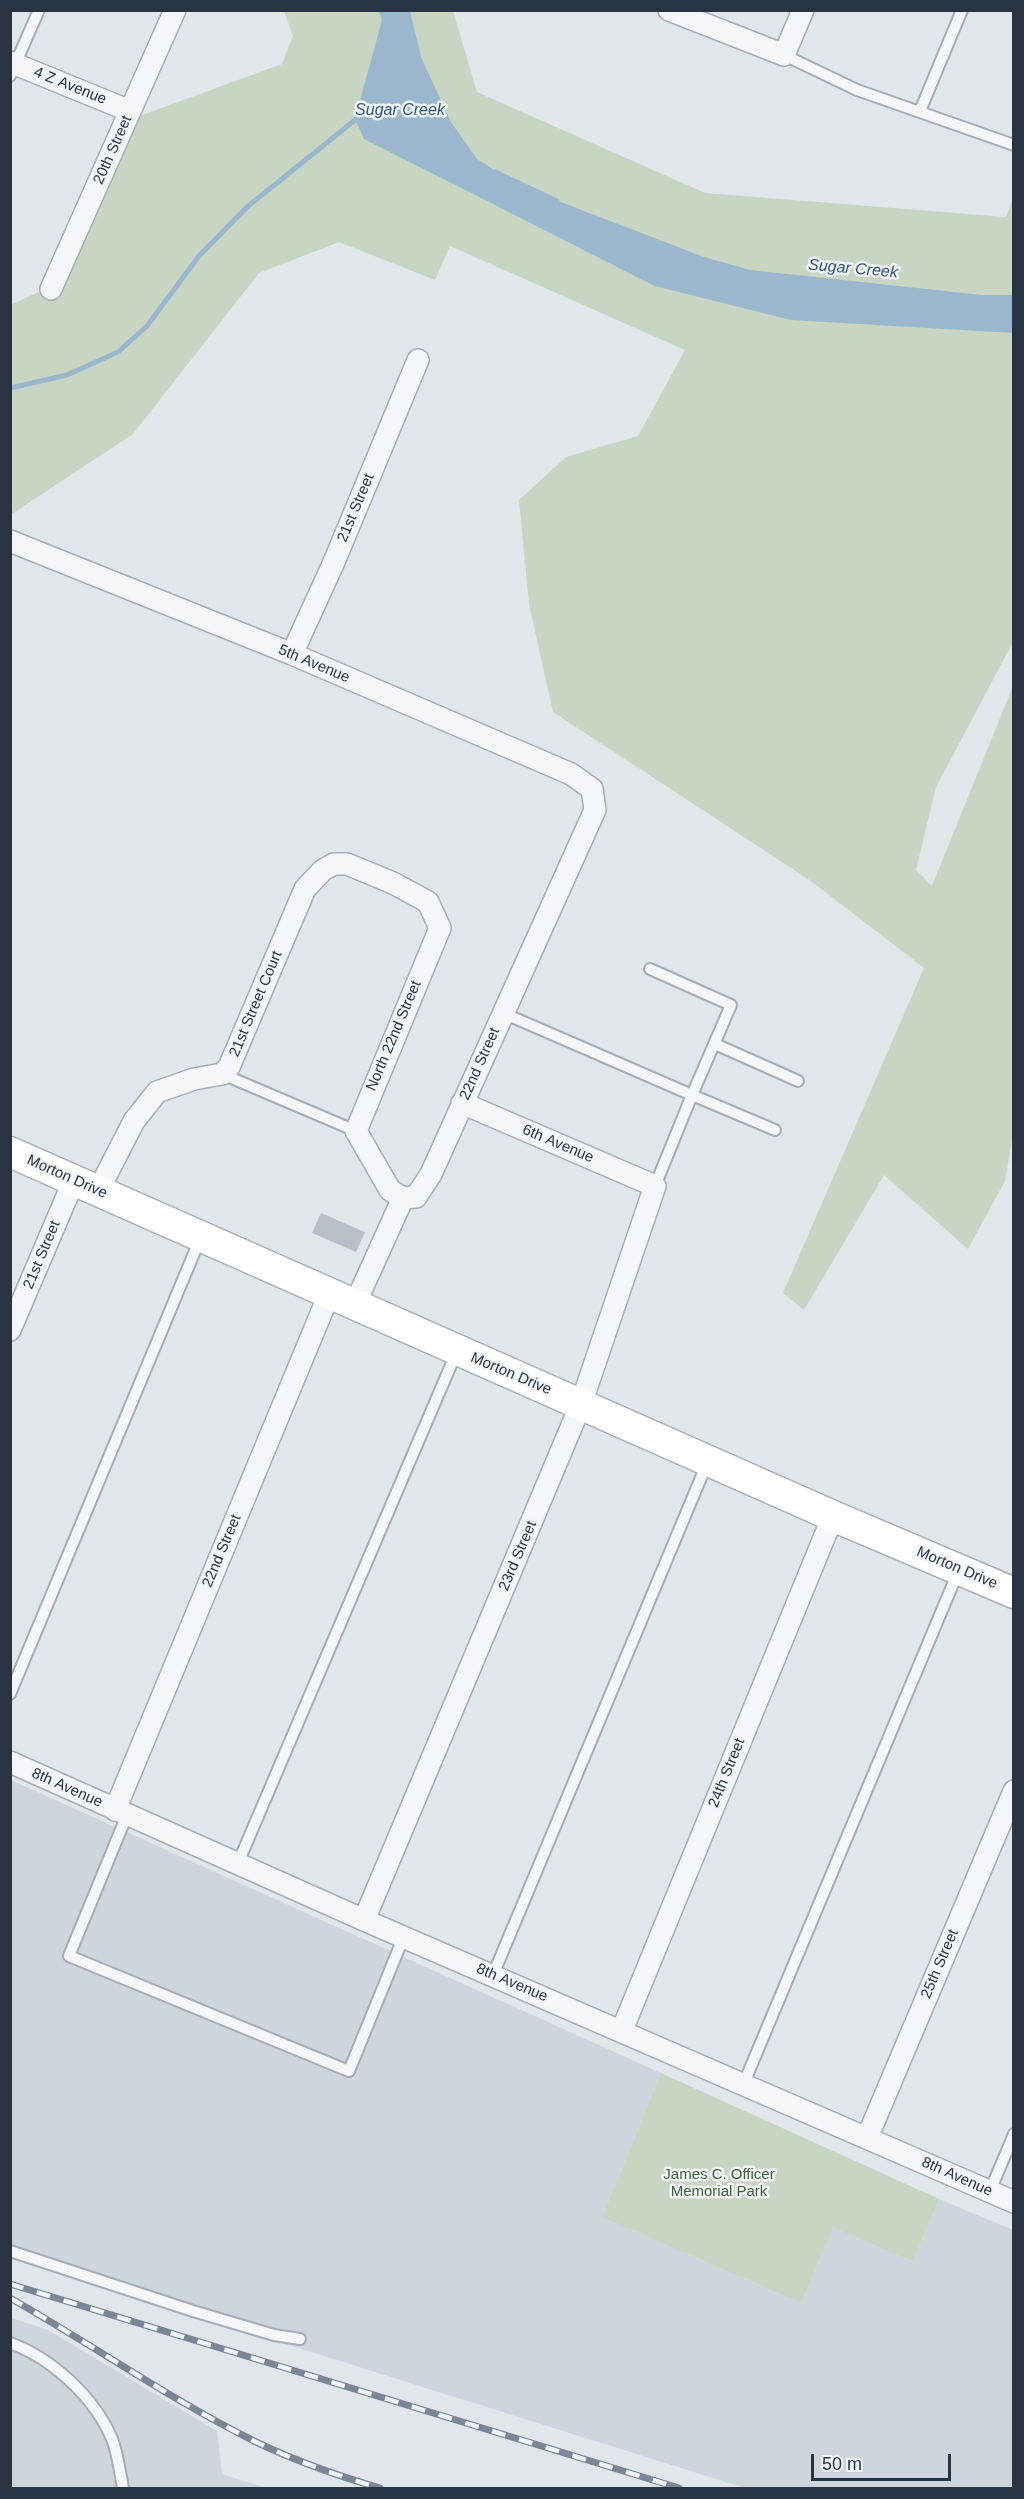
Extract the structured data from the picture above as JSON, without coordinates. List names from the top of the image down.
{
  "streets": {
    "street": [
      "4 Z Avenue",
      "20th Street",
      "21st Street",
      "5th Avenue",
      "21st Street Court",
      "North 22nd Street",
      "22nd Street",
      "6th Avenue",
      "Morton Drive",
      "23rd Street",
      "24th Street",
      "8th Avenue",
      "25th Street"
    ]
  },
  "crossings": [
    ["4 Z Avenue", "20th Street"],
    ["21st Street", "5th Avenue"],
    ["21st Street", "21st Street Court"],
    ["21st Street", "Morton Drive"],
    ["5th Avenue", "22nd Street"],
    ["21st Street Court", "North 22nd Street"],
    ["21st Street Court", "Morton Drive"],
    ["22nd Street", "6th Avenue"],
    ["22nd Street", "Morton Drive"],
    ["22nd Street", "8th Avenue"],
    ["6th Avenue", "23rd Street"],
    ["Morton Drive", "23rd Street"],
    ["Morton Drive", "24th Street"],
    ["23rd Street", "8th Avenue"],
    ["24th Street", "8th Avenue"],
    ["8th Avenue", "25th Street"]
  ],
  "water": ["Sugar Creek"],
  "parks": ["James C. Officer Memorial Park"],
  "scale_bar": "50 m"
}
